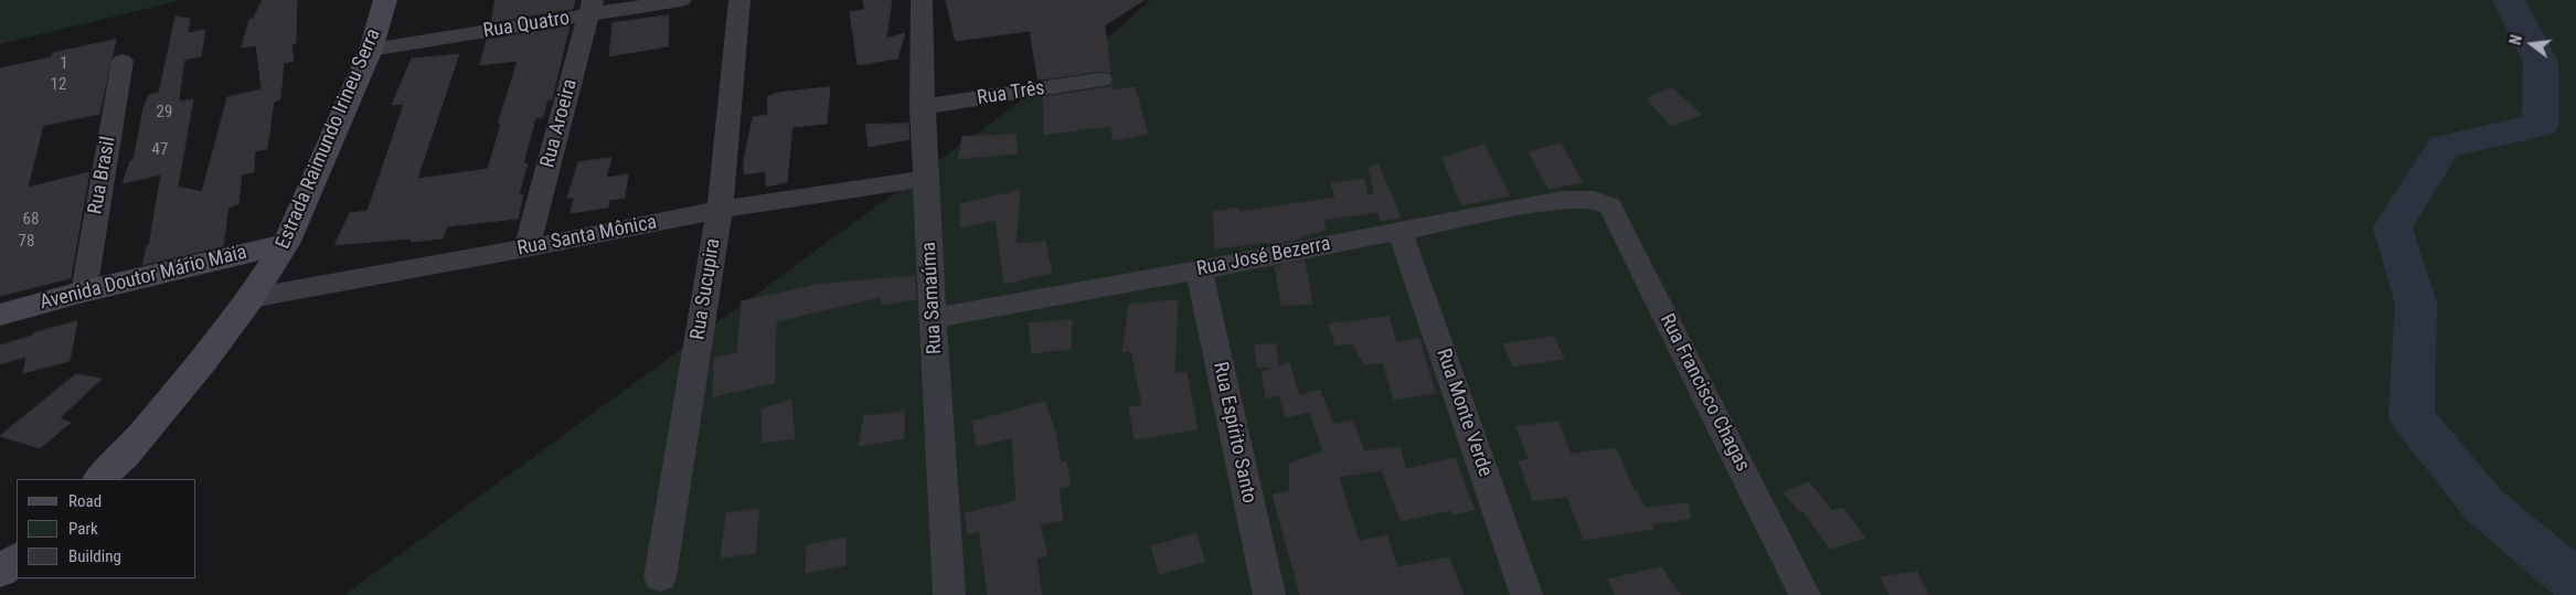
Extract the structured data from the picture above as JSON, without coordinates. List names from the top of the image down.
{
  "streets": {
    "street": [
      "Rua Quatro",
      "Rua Três",
      "Rua Aroeira",
      "Estrada Raimundo Irineu Serra",
      "Rua Brasil",
      "Rua Santa Mônica",
      "Rua José Bezerra",
      "Avenida Doutor Mário Maia",
      "Rua Sucupira",
      "Rua Samaúma",
      "Rua Francisco Chagas",
      "Rua Monte Verde",
      "Rua Espírito Santo"
    ]
  },
  "crossings": [
    ["Rua Quatro", "Rua Aroeira"],
    ["Rua Quatro", "Estrada Raimundo Irineu Serra"],
    ["Rua Três", "Rua Samaúma"],
    ["Rua Aroeira", "Rua Santa Mônica"],
    ["Estrada Raimundo Irineu Serra", "Rua Santa Mônica"],
    ["Estrada Raimundo Irineu Serra", "Avenida Doutor Mário Maia"],
    ["Rua Brasil", "Avenida Doutor Mário Maia"],
    ["Rua Santa Mônica", "Rua Sucupira"],
    ["Rua Santa Mônica", "Rua Samaúma"],
    ["Rua José Bezerra", "Rua Samaúma"],
    ["Rua José Bezerra", "Rua Francisco Chagas"],
    ["Rua José Bezerra", "Rua Monte Verde"],
    ["Rua José Bezerra", "Rua Espírito Santo"]
  ],
  "house_numbers": [
    "1",
    "12",
    "29",
    "47",
    "68",
    "78"
  ],
  "legend": ["Road", "Park", "Building"],
  "north": "left"
}
